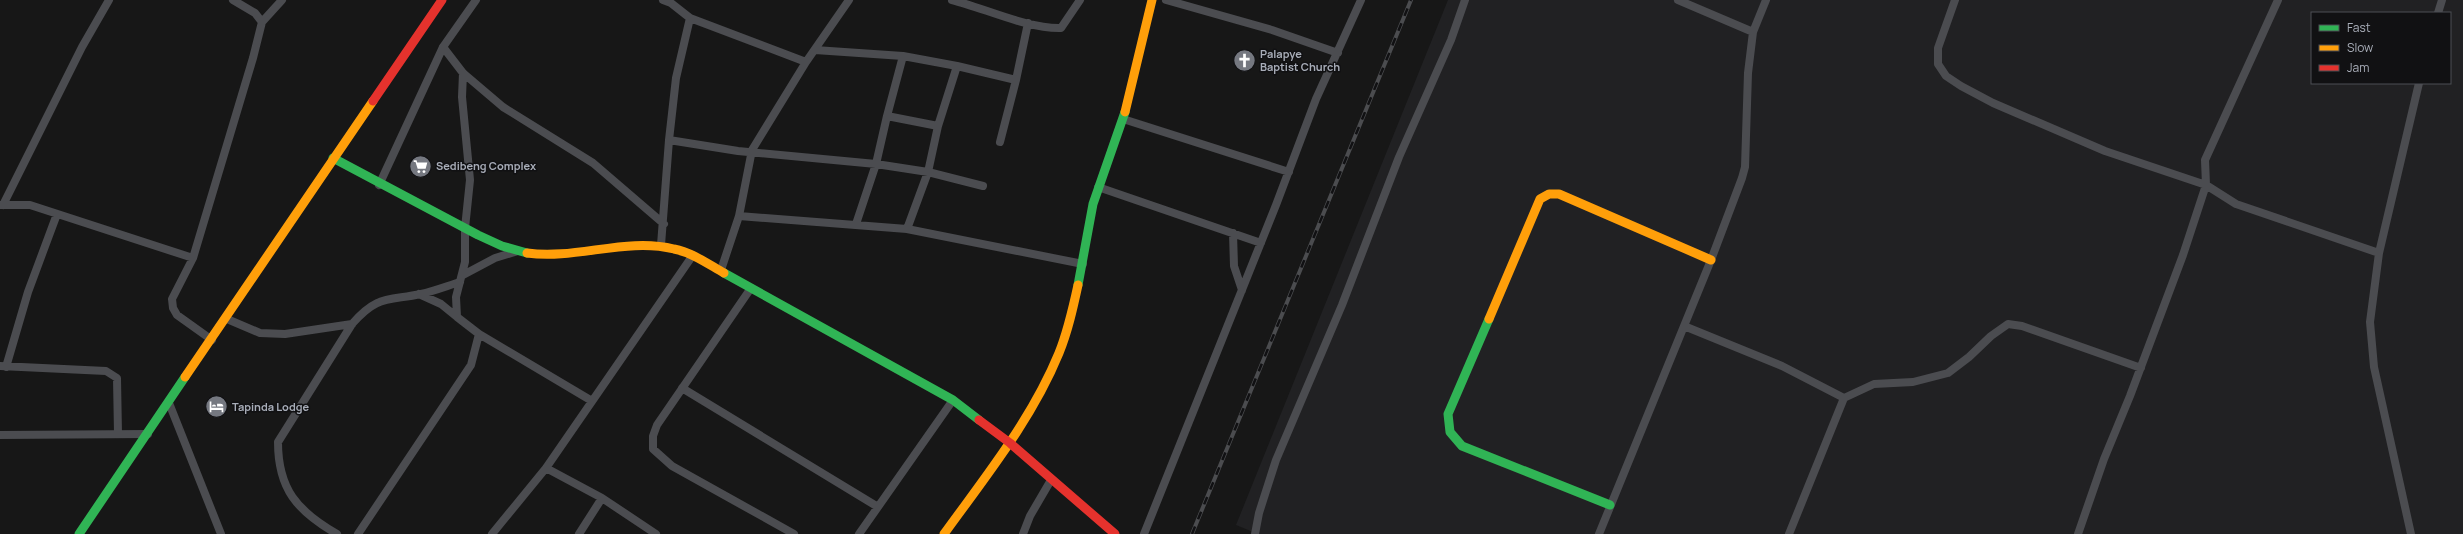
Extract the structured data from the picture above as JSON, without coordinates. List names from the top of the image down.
{
  "places": {
    "church": ["Palapye Baptist Church"],
    "supermarket": ["Sedibeng Complex"],
    "hotel": ["Tapinda Lodge"]
  },
  "legend": ["Fast", "Slow", "Jam"]
}
